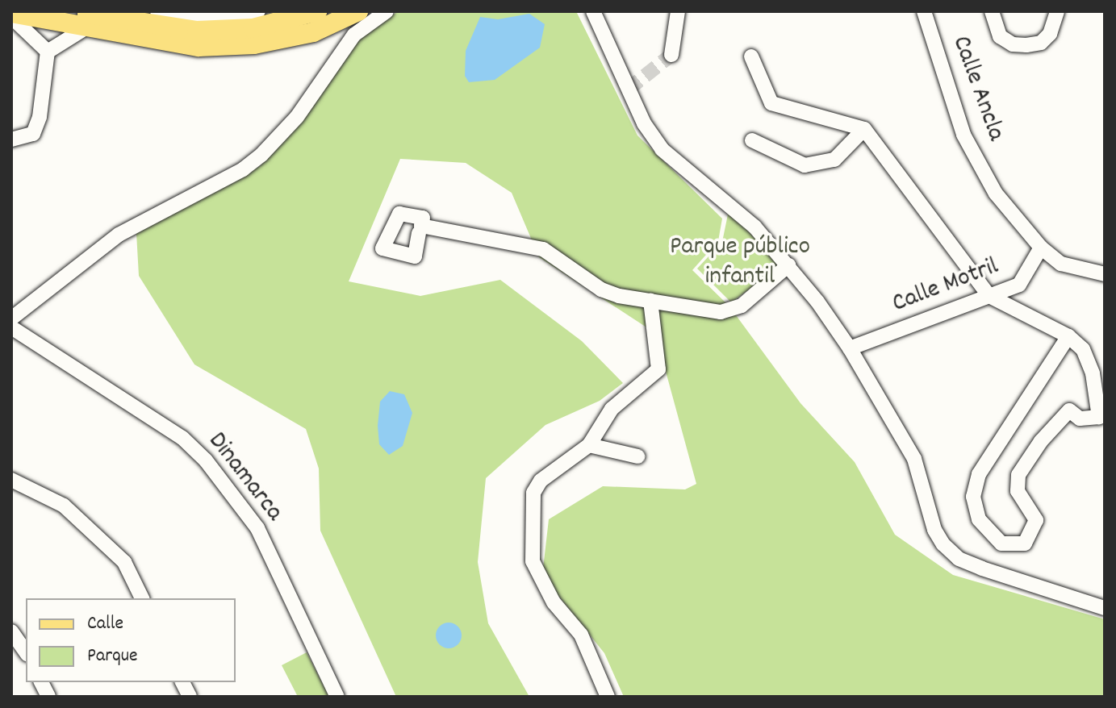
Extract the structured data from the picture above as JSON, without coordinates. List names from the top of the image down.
{
  "streets": {
    "street": ["Calle Ancla", "Calle Motril", "Dinamarca"]
  },
  "crossings": [
    ["Calle Ancla", "Calle Motril"]
  ],
  "parks": ["Parque público infantil"],
  "legend": ["Calle", "Parque"]
}
